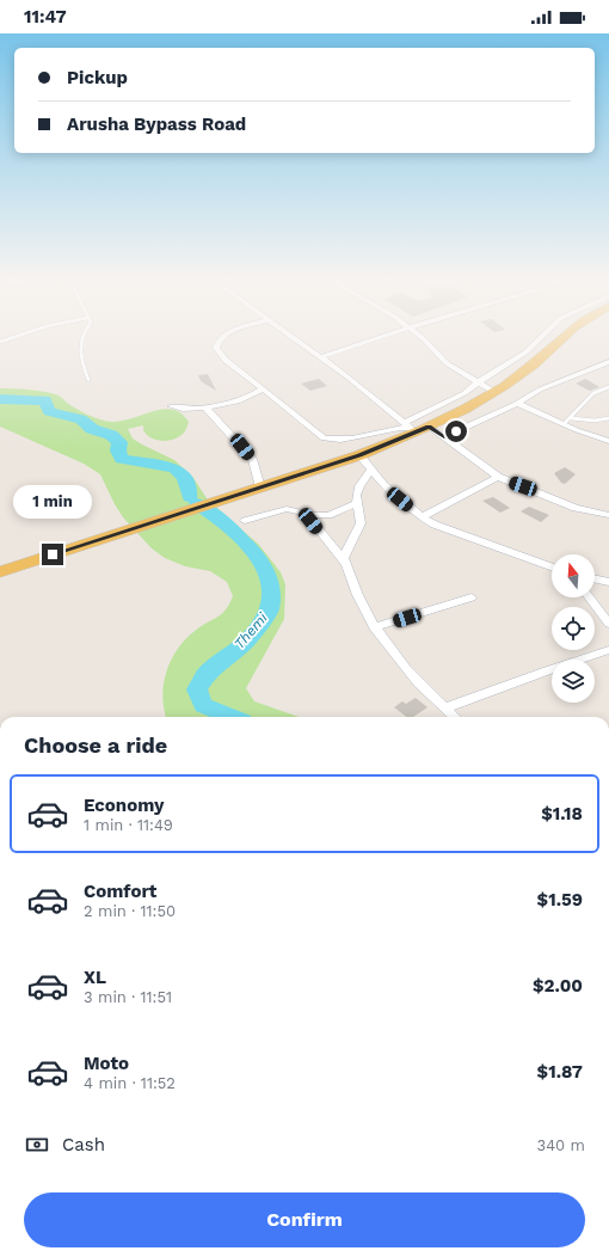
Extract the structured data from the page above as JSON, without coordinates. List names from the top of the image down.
{
  "water": ["Themi"],
  "north": "top",
  "page": {
    "status": "11:47",
    "banner": ["Pickup", "Arusha Bypass Road"],
    "bubble": "1 min",
    "heading": "Choose a ride",
    "list": [
      {
        "name": "Economy",
        "note": "1 min · 11:49",
        "value": "$1.18"
      },
      {
        "name": "Comfort",
        "note": "2 min · 11:50",
        "value": "$1.59"
      },
      {
        "name": "XL",
        "note": "3 min · 11:51",
        "value": "$2.00"
      },
      {
        "name": "Moto",
        "note": "4 min · 11:52",
        "value": "$1.87"
      }
    ],
    "pay": ["Cash", "340 m"],
    "buttons": "Confirm"
  }
}
